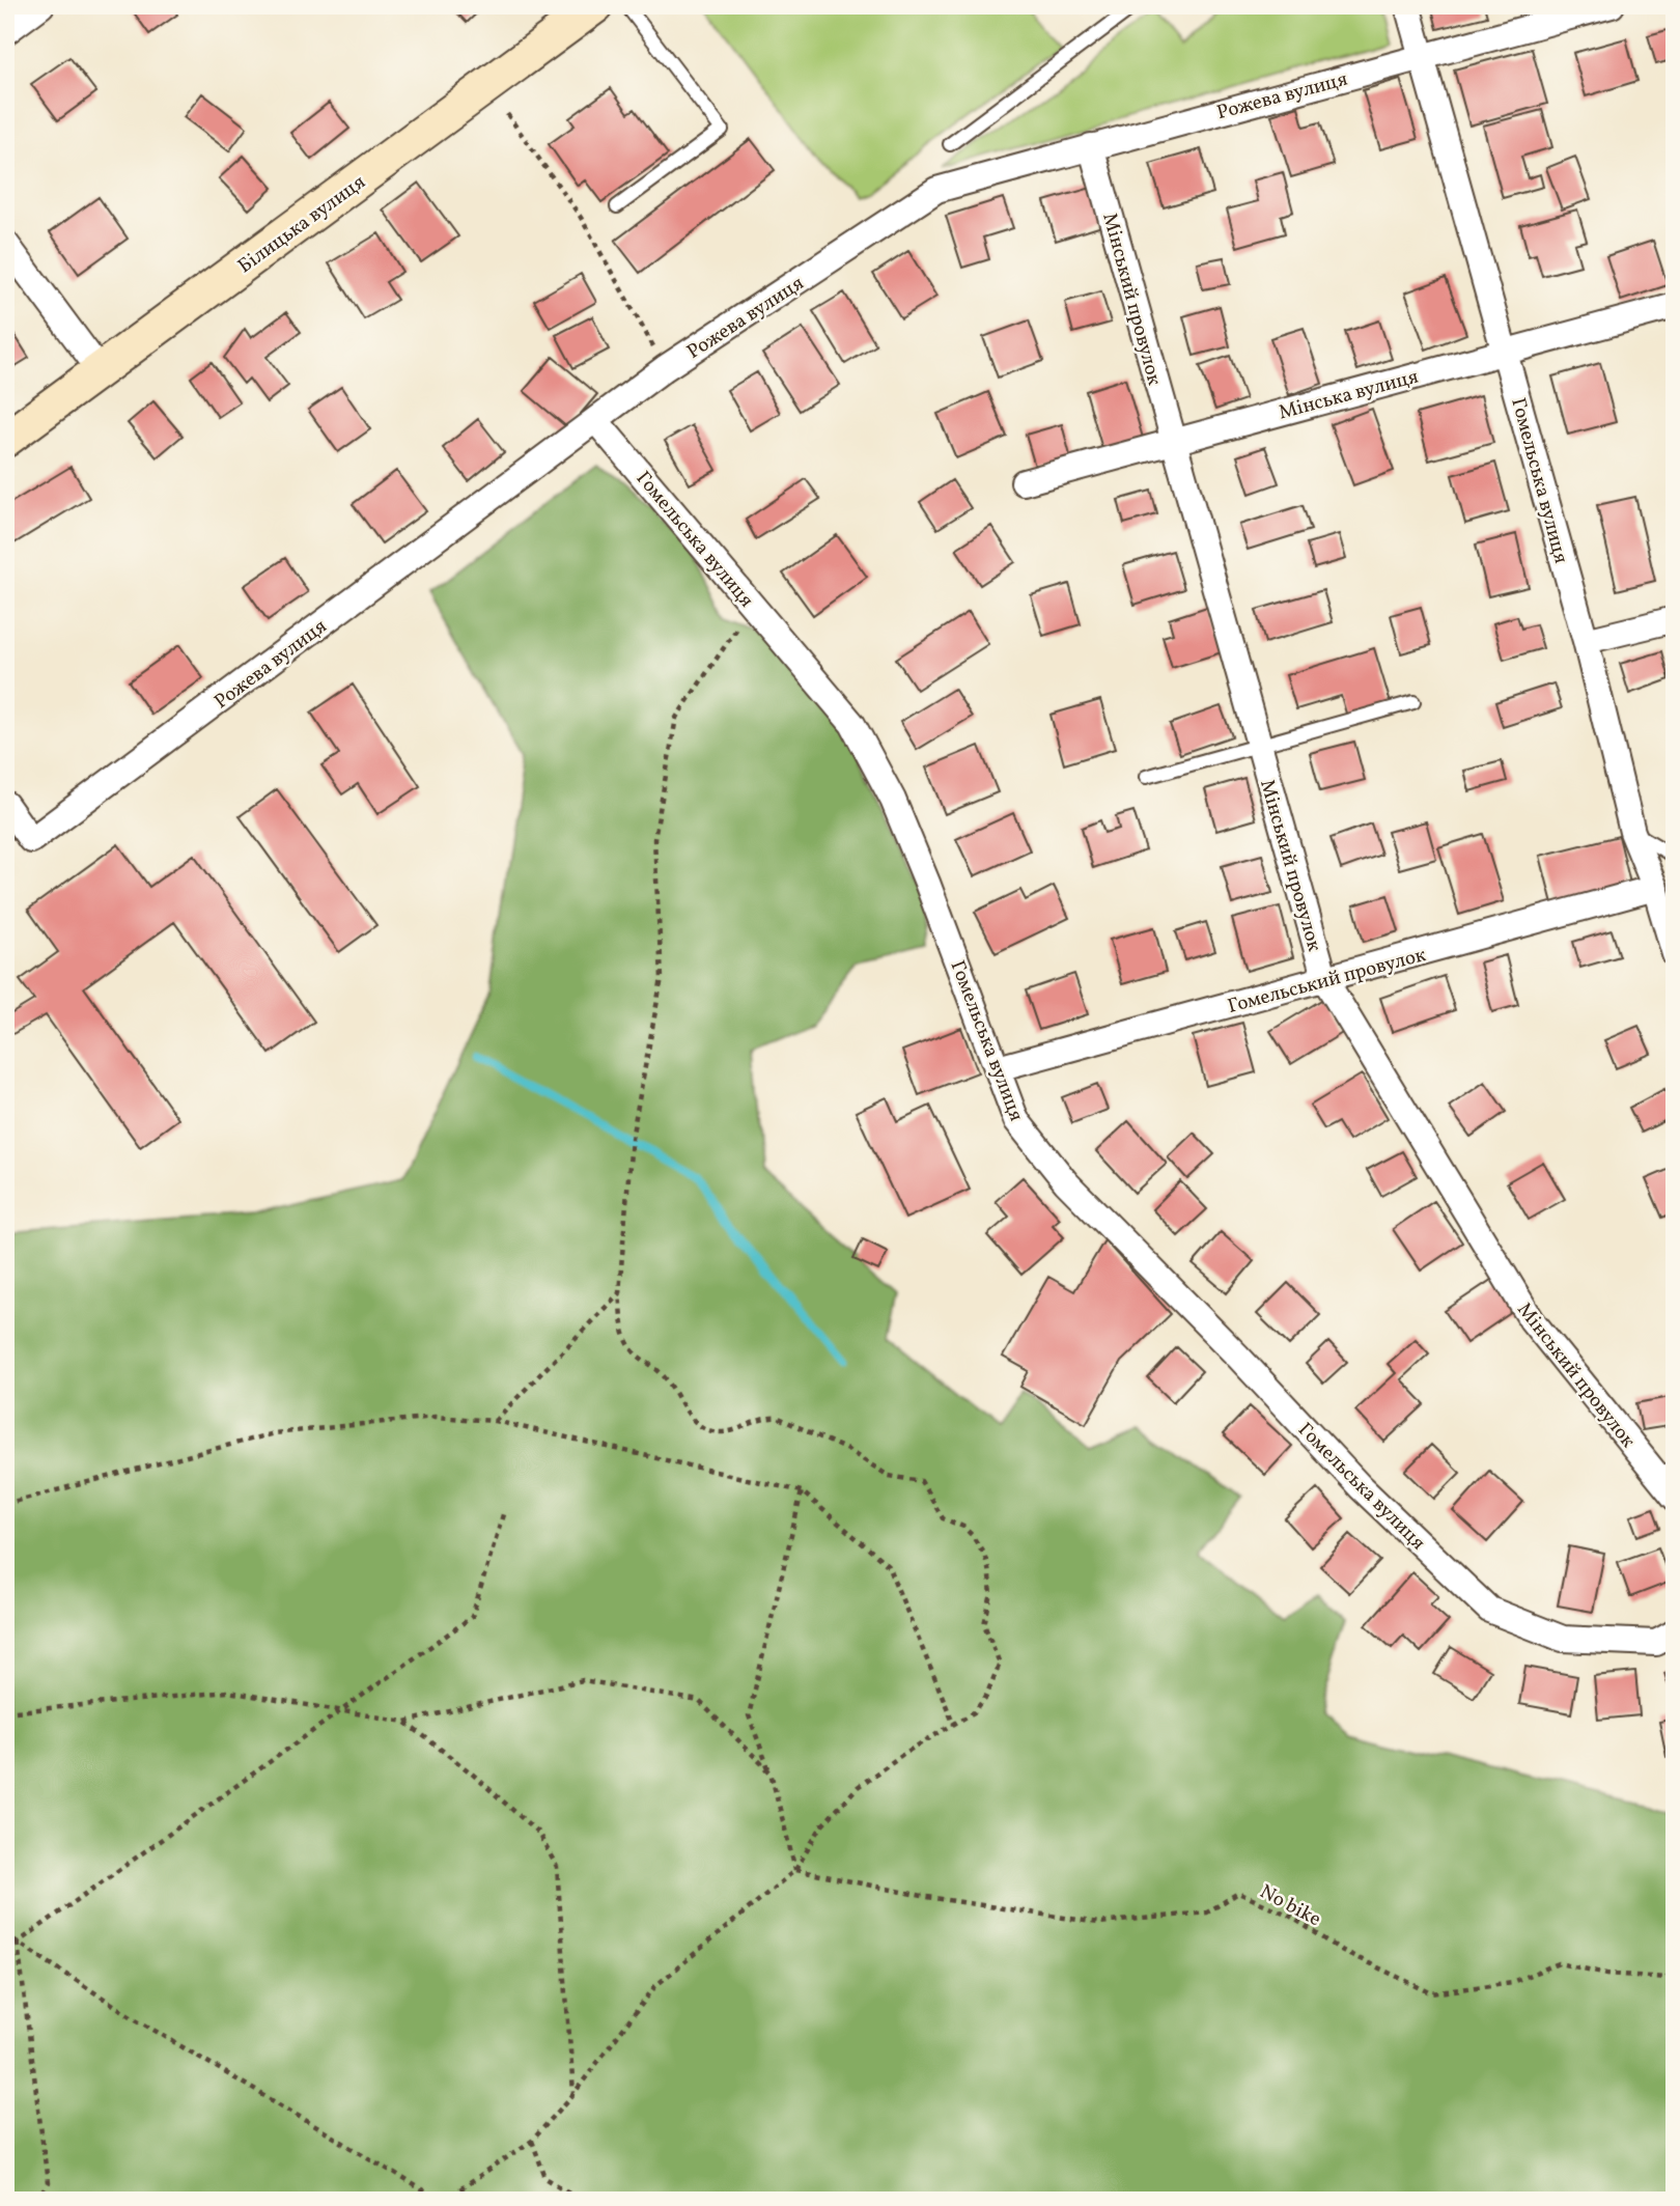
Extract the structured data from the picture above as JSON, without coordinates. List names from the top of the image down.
{
  "streets": {
    "main road": ["Білицька вулиця"],
    "street": [
      "Рожева вулиця",
      "Мінський провулок",
      "Мінська вулиця",
      "Гомельська вулиця",
      "Гомельський провулок"
    ],
    "path": ["No bike"]
  },
  "crossings": [
    ["Рожева вулиця", "Мінський провулок"],
    ["Рожева вулиця", "Гомельська вулиця"],
    ["Мінський провулок", "Мінська вулиця"],
    ["Мінський провулок", "Гомельський провулок"],
    ["Мінська вулиця", "Гомельська вулиця"],
    ["Гомельська вулиця", "Гомельський провулок"]
  ]
}
